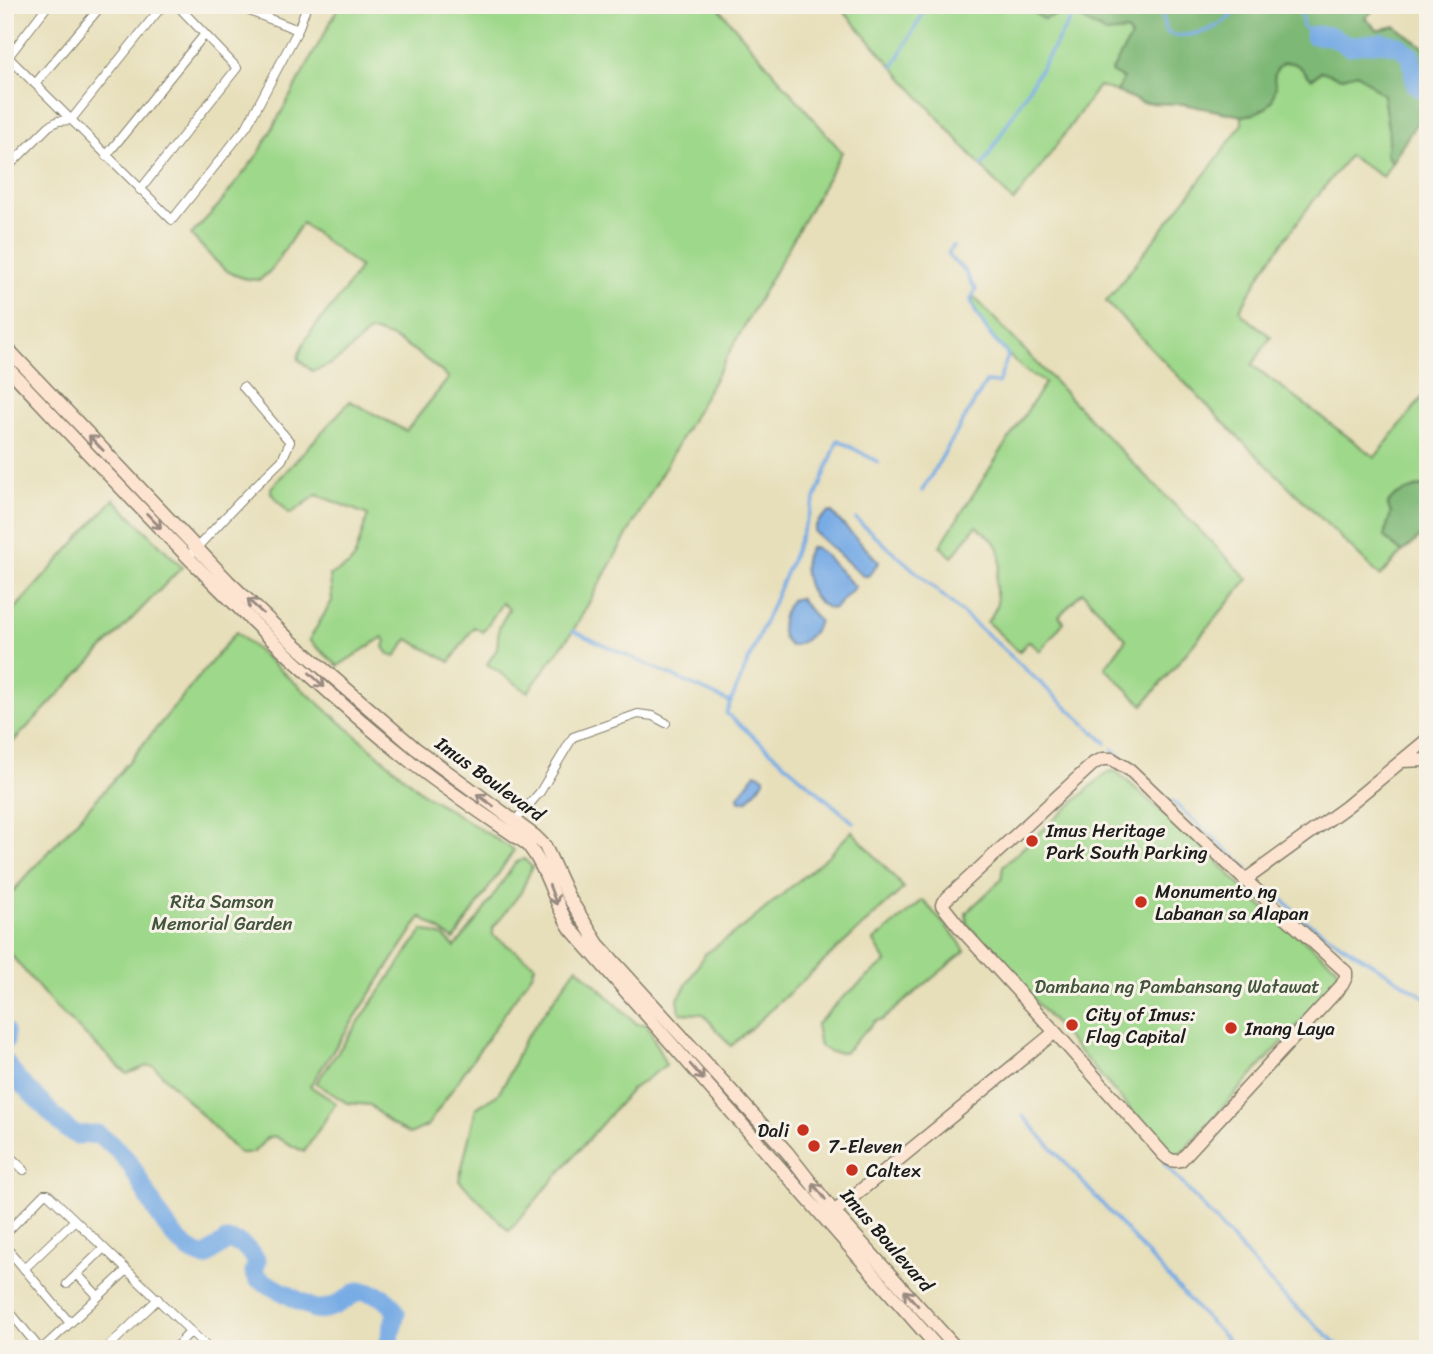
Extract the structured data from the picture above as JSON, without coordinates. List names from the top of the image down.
{
  "streets": {
    "main road": ["Imus Boulevard"]
  },
  "parks": ["Rita Samson Memorial Garden", "Dambana ng Pambansang Watawat"],
  "places": [
    "Imus Heritage Park South Parking",
    "Monumento ng Labanan sa Alapan",
    "City of Imus: Flag Capital",
    "Inang Laya",
    "Dali",
    "7-Eleven",
    "Caltex"
  ]
}
